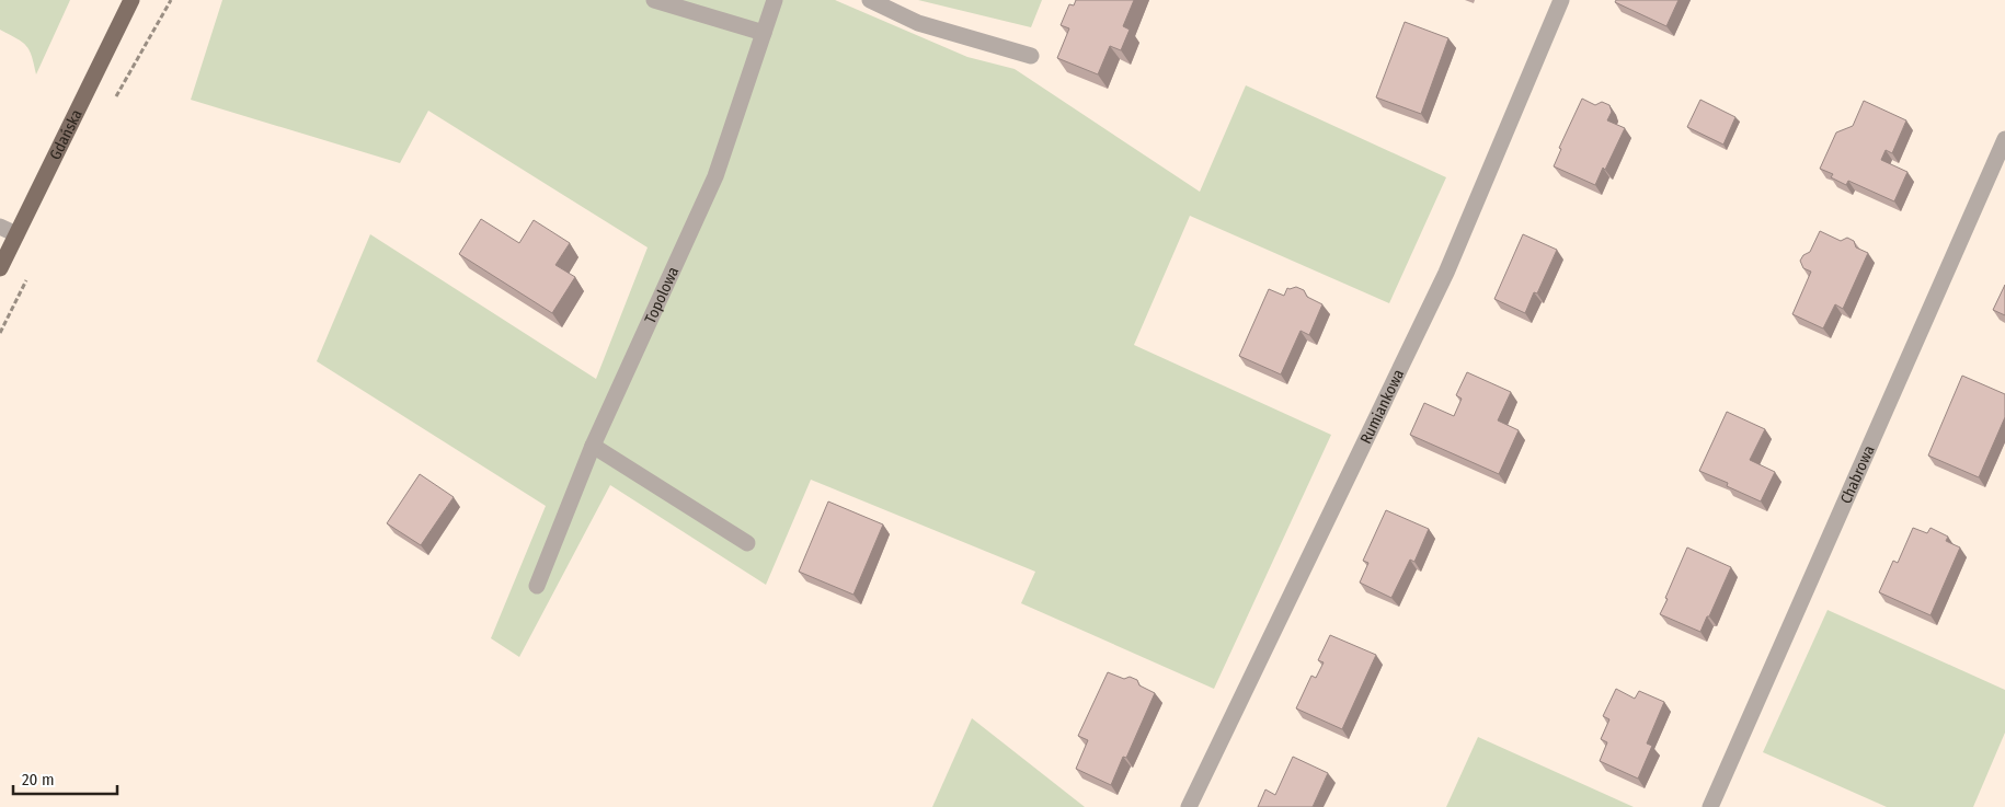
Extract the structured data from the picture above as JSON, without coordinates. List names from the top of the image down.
{
  "streets": {
    "main road": ["Gdańska"],
    "street": ["Topolowa", "Rumiankowa", "Chabrowa"]
  },
  "scale_bar": "20 m"
}
